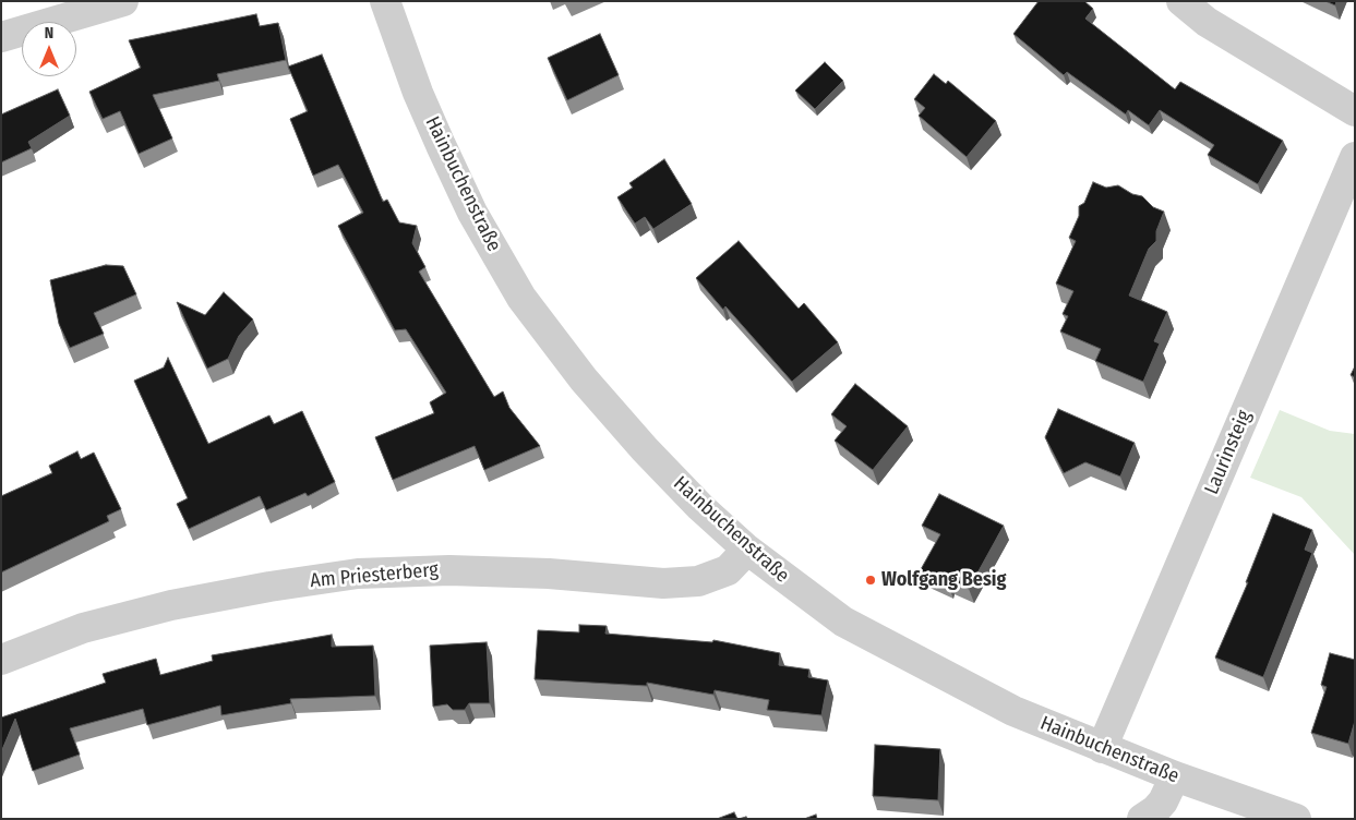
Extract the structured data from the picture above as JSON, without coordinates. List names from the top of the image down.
{
  "streets": {
    "street": ["Hainbuchenstraße", "Laurinsteig", "Am Priesterberg"]
  },
  "crossings": [
    ["Hainbuchenstraße", "Laurinsteig"],
    ["Hainbuchenstraße", "Am Priesterberg"]
  ],
  "places": ["Wolfgang Besig"],
  "north": "top"
}
